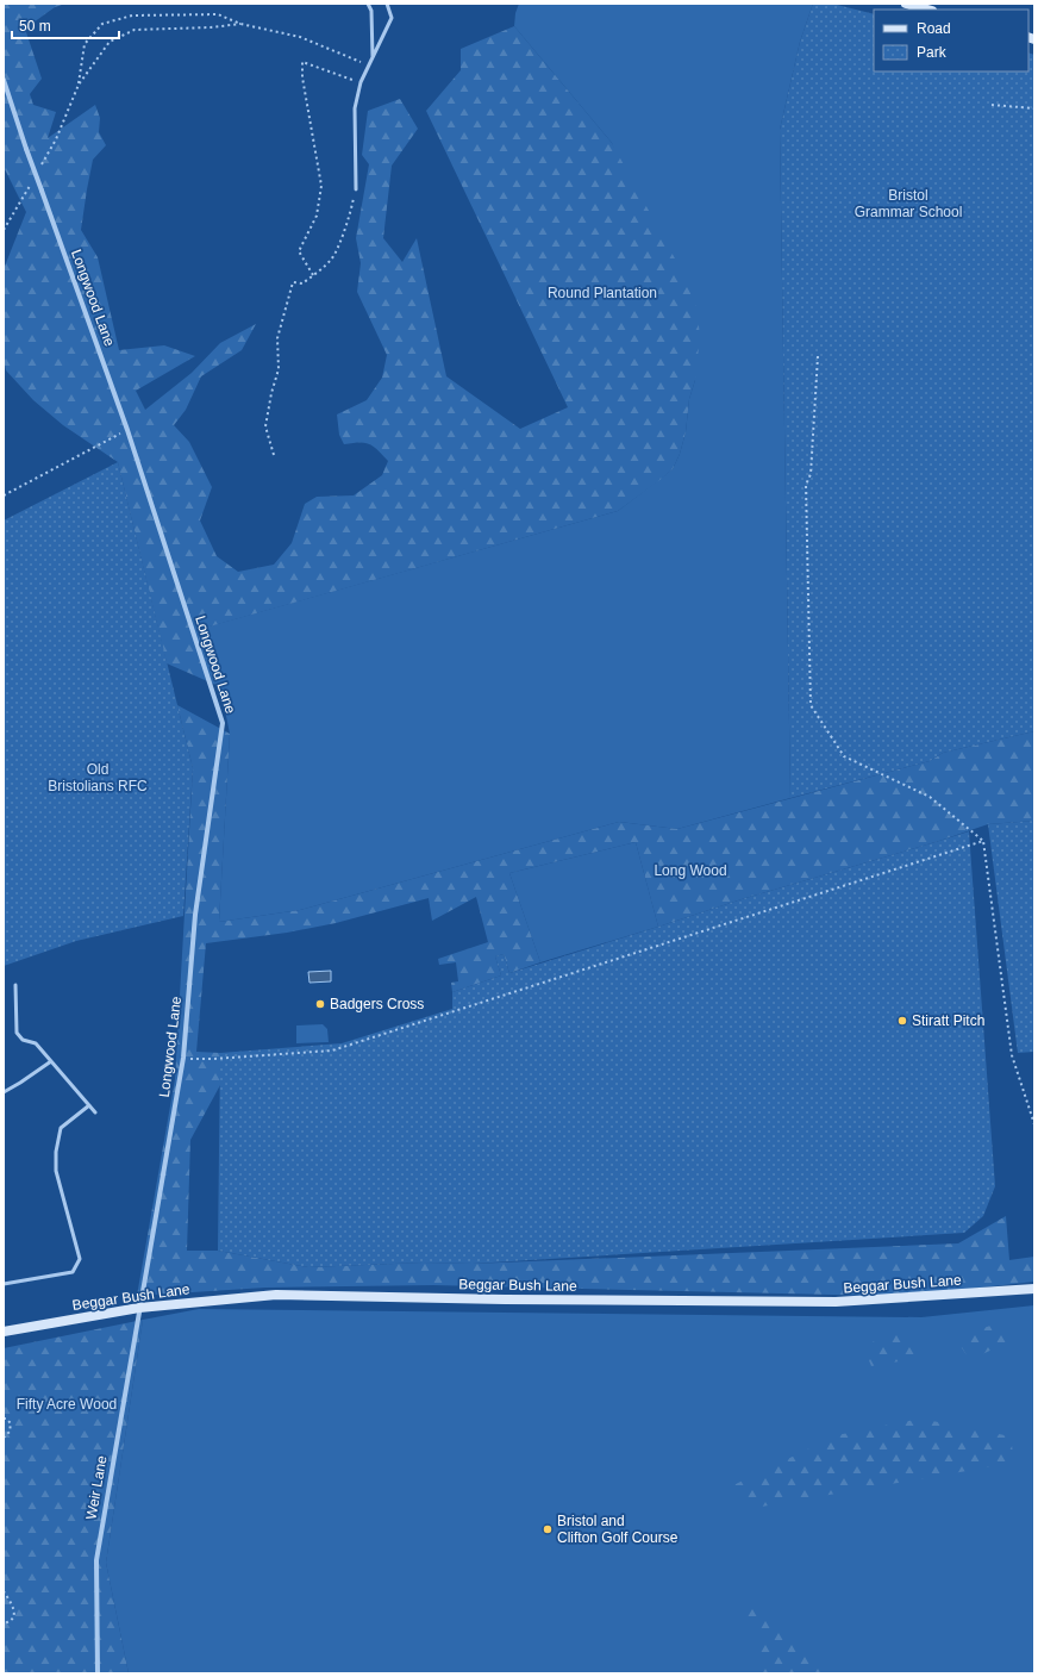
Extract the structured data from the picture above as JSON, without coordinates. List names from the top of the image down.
{
  "streets": {
    "main road": ["Beggar Bush Lane"],
    "street": ["Longwood Lane", "Weir Lane"]
  },
  "crossings": [
    ["Longwood Lane", "Beggar Bush Lane"],
    ["Longwood Lane", "Weir Lane"],
    ["Beggar Bush Lane", "Weir Lane"]
  ],
  "parks": [
    "Bristol Grammar School",
    "Round Plantation",
    "Old Bristolians RFC",
    "Long Wood",
    "Fifty Acre Wood"
  ],
  "places": ["Badgers Cross", "Stiratt Pitch", "Bristol and Clifton Golf Course"],
  "legend": ["Road", "Park"],
  "scale_bar": "50 m"
}
